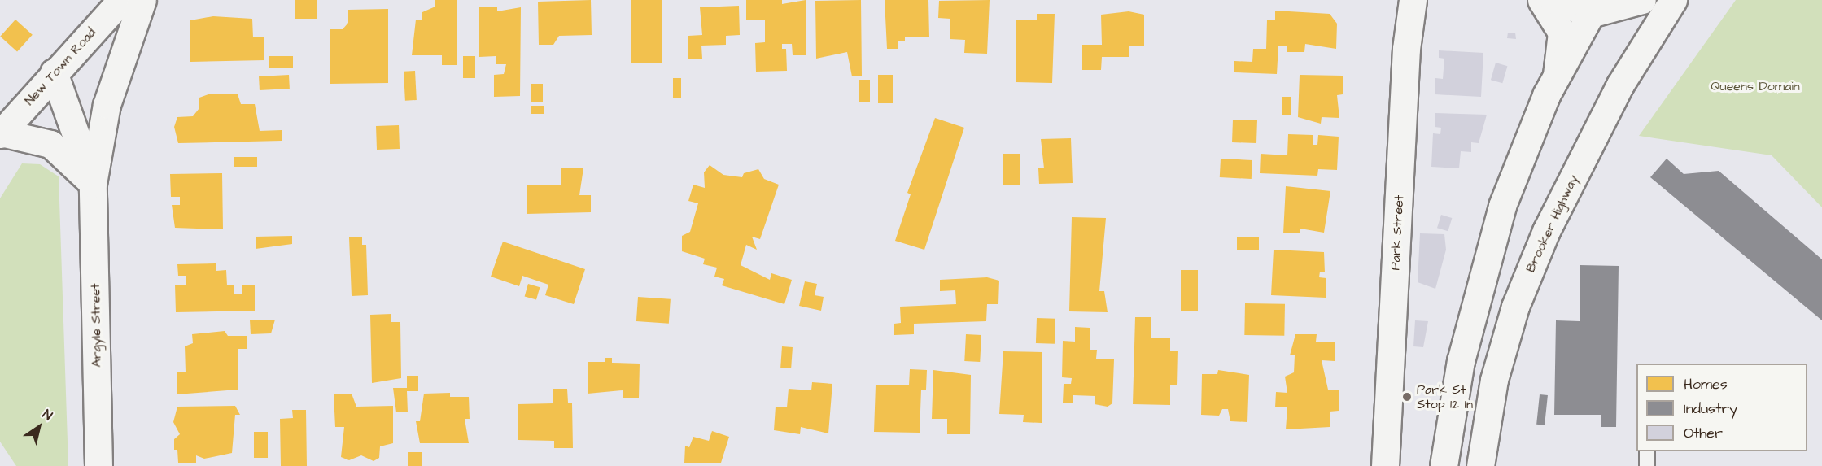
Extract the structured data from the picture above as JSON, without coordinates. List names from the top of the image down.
{
  "streets": {
    "main road": [
      "New Town Road",
      "Brooker Highway",
      "Park Street",
      "Argyle Street"
    ]
  },
  "crossings": [
    ["New Town Road", "Argyle Street"]
  ],
  "parks": ["Queens Domain"],
  "places": ["Park St Stop 12 In"],
  "legend": ["Homes", "Industry", "Other"],
  "north": "top right"
}
